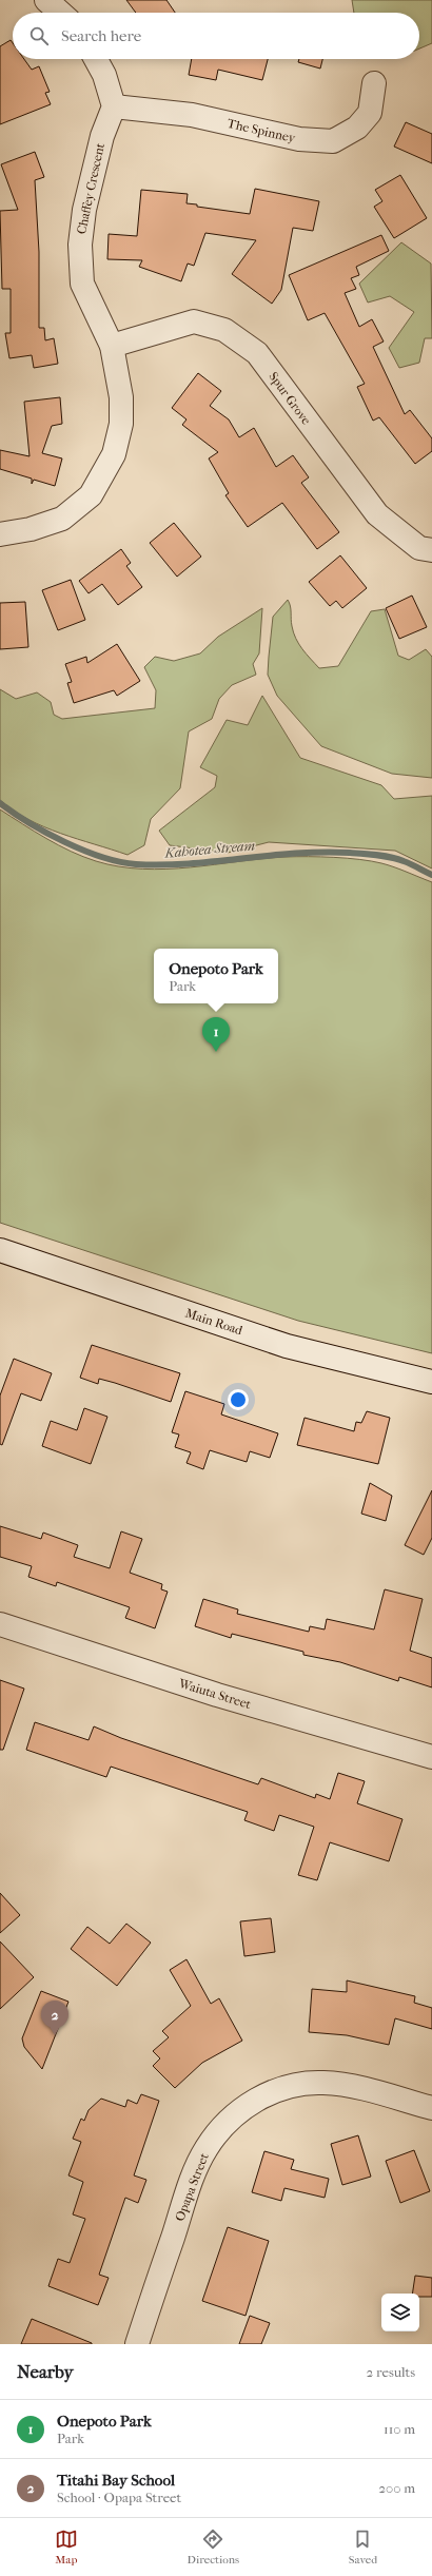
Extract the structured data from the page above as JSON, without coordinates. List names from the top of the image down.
{
  "streets": {
    "street": [
      "The Spinney",
      "Chaffey Crescent",
      "Spur Grove",
      "Main Road",
      "Waiuta Street",
      "Opapa Street"
    ]
  },
  "crossings": [
    ["The Spinney", "Chaffey Crescent"],
    ["Chaffey Crescent", "Spur Grove"]
  ],
  "water": ["Kahotea Stream"],
  "page": {
    "search": "Search here",
    "popup": ["Onepoto Park", "Park"],
    "pins": ["1", "2"],
    "heading": ["Nearby", "2 results"],
    "list": [
      {
        "mark": "1",
        "name": "Onepoto Park",
        "note": "Park",
        "value": "110 m"
      },
      {
        "mark": "2",
        "name": "Titahi Bay School",
        "note": "School · Opapa Street",
        "value": "200 m"
      }
    ],
    "nav": ["Map", "Directions", "Saved"]
  }
}
